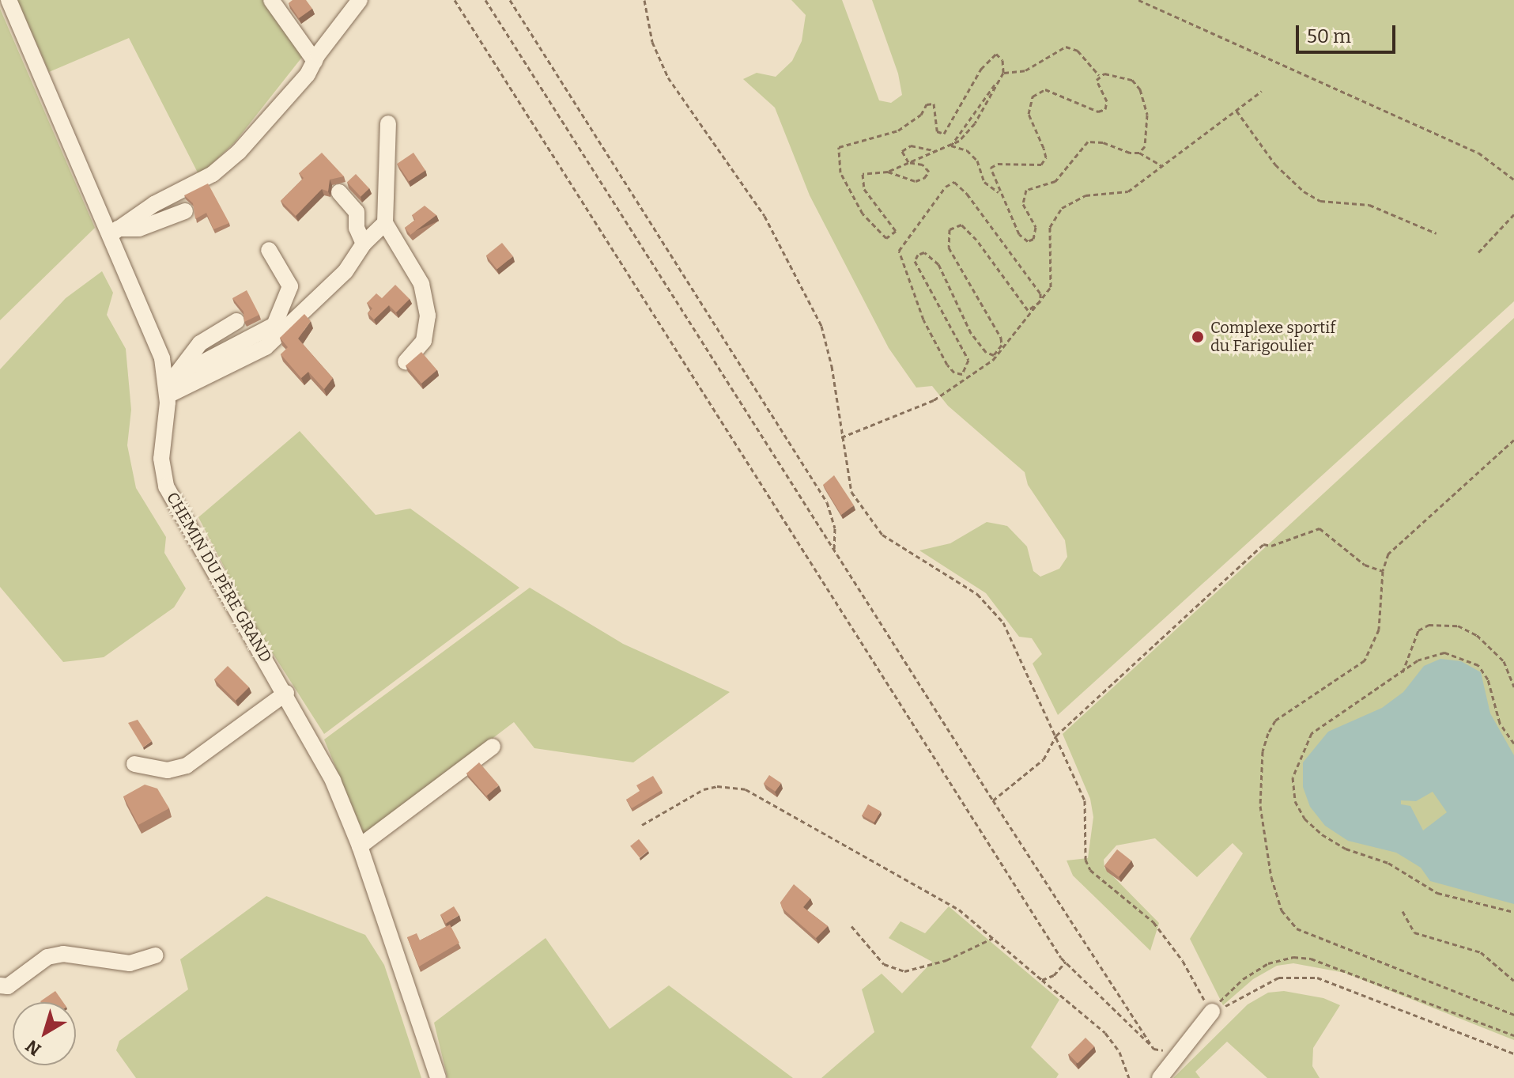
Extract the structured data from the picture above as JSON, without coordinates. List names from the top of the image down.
{
  "streets": {
    "street": ["CHEMIN DU PÈRE GRAND"]
  },
  "places": ["Complexe sportif du Farigoulier"],
  "scale_bar": "50 m",
  "north": "bottom left"
}
